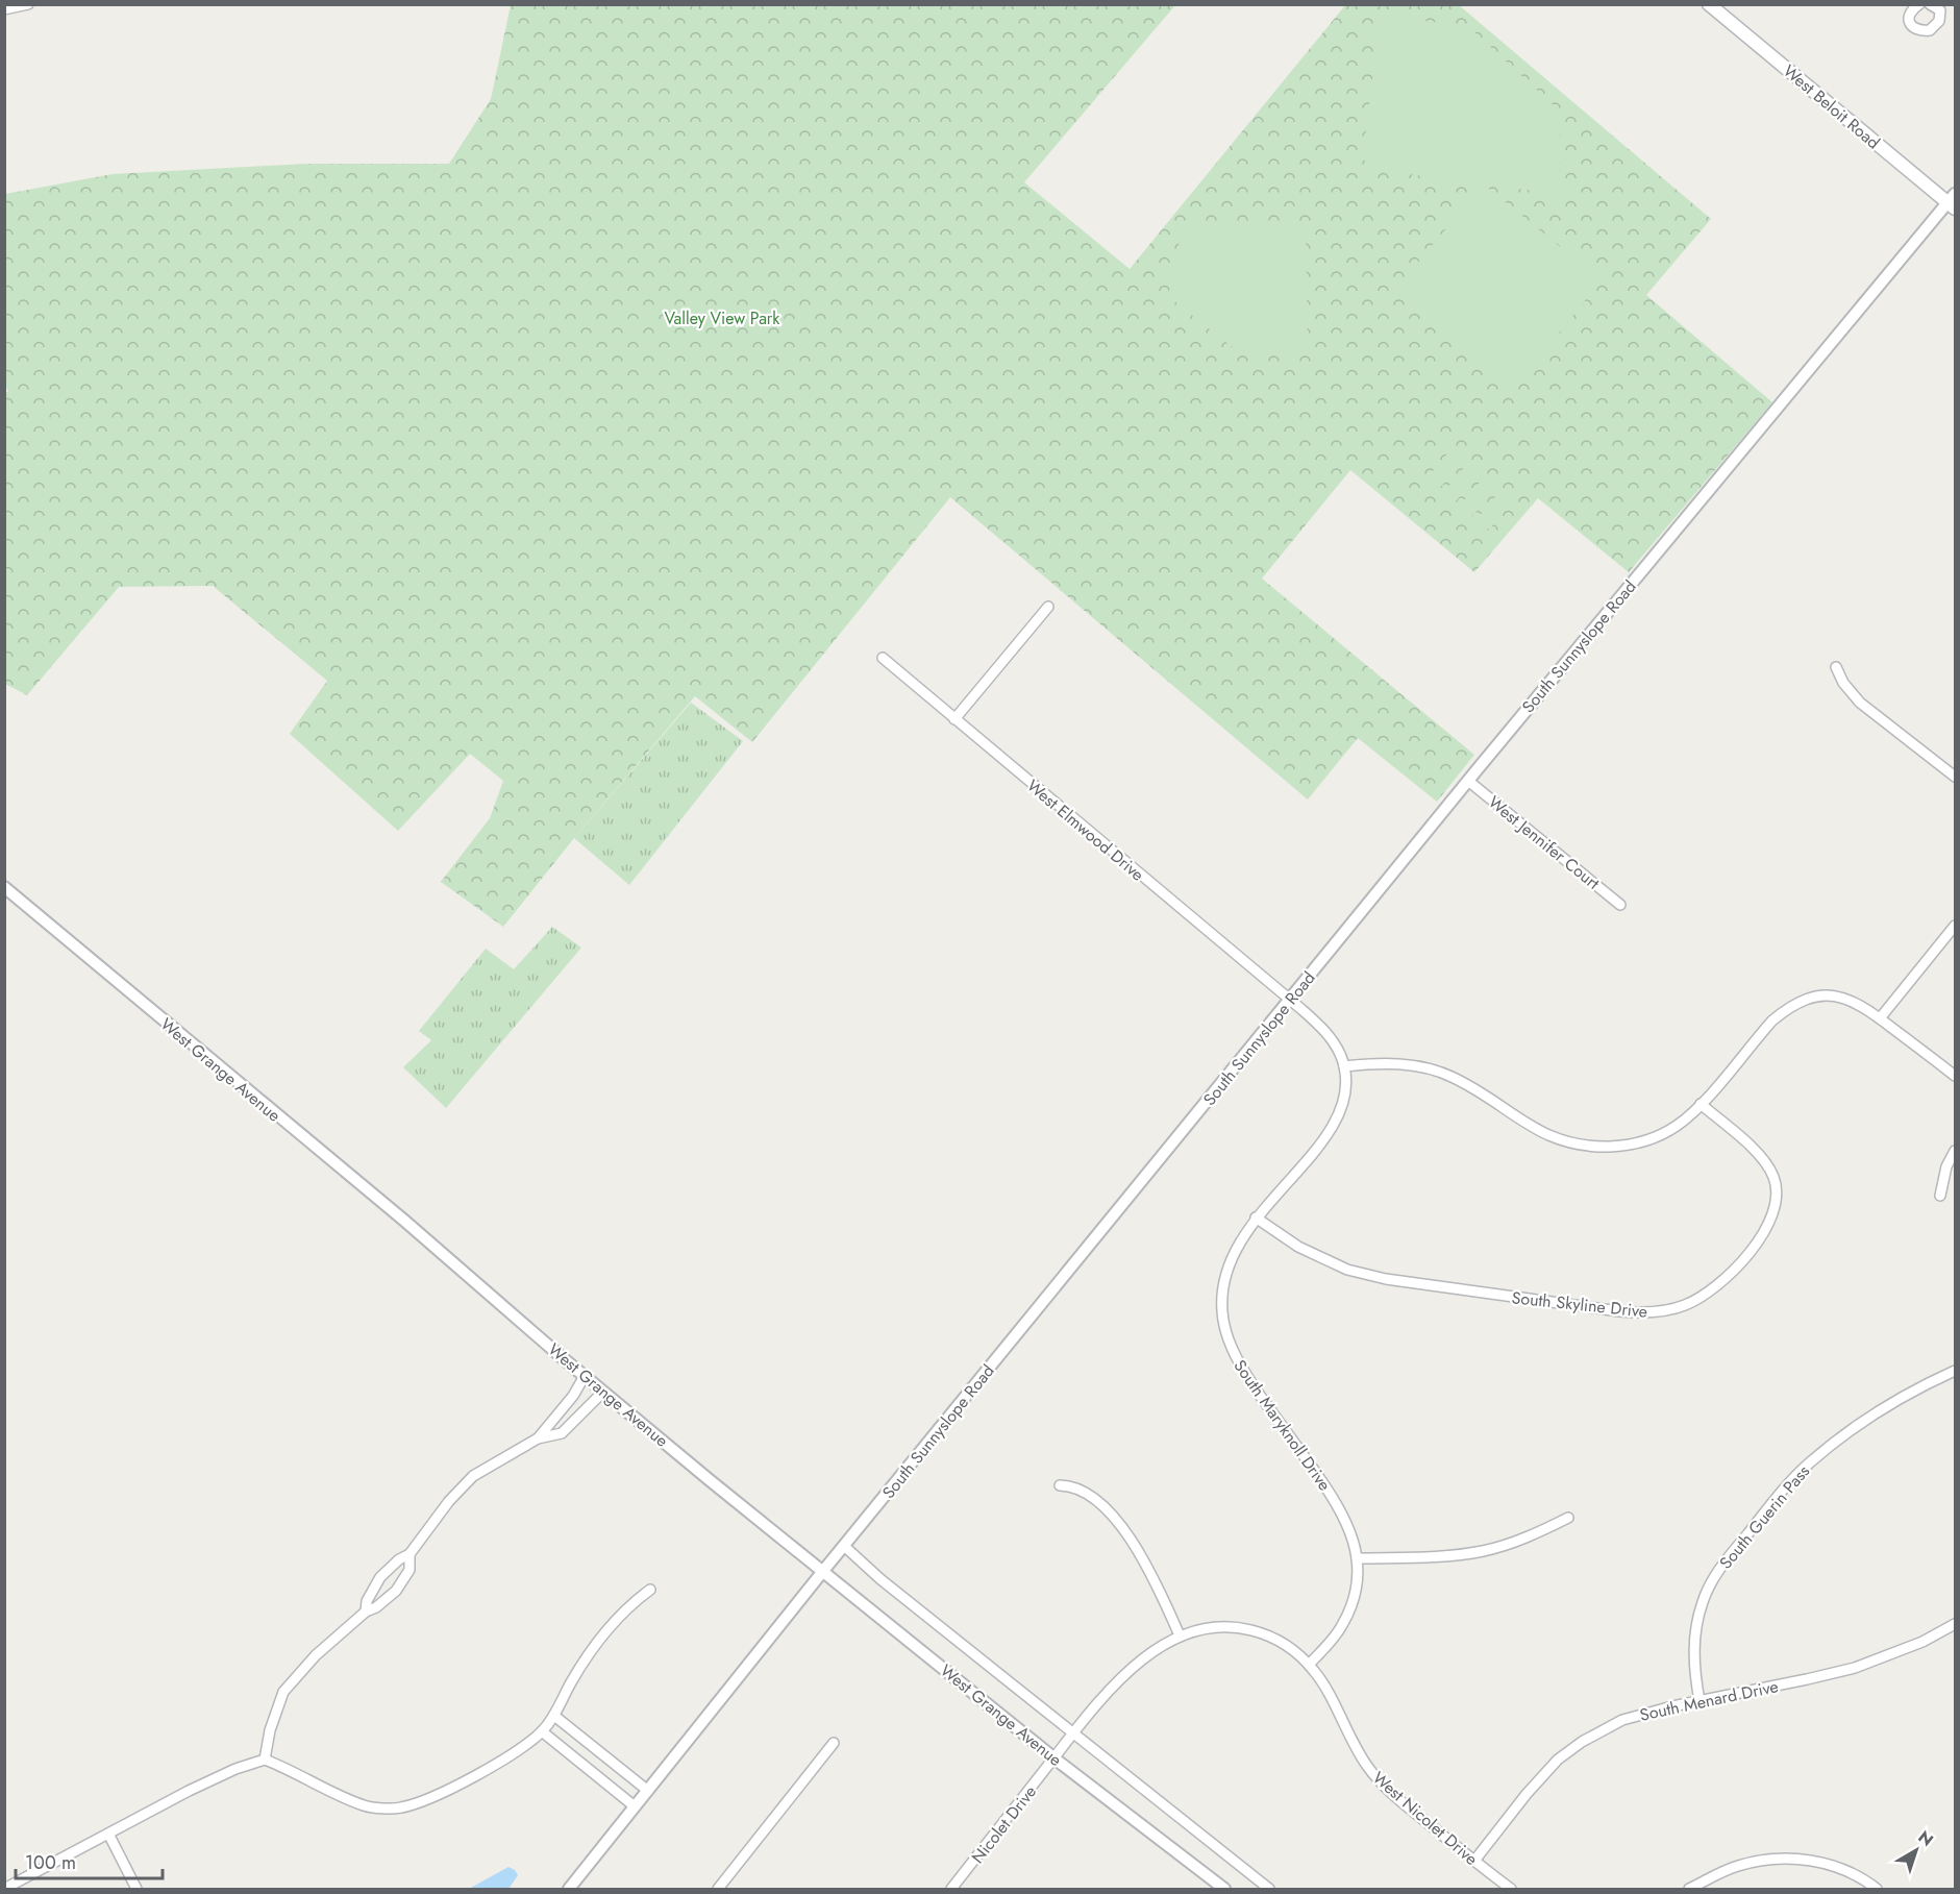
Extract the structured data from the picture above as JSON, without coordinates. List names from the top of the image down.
{
  "streets": {
    "main road": ["West Beloit Road"],
    "street": [
      "South Sunnyslope Road",
      "West Elmwood Drive",
      "West Jennifer Court",
      "West Grange Avenue",
      "South Skyline Drive",
      "South Maryknoll Drive",
      "South Guerin Pass",
      "South Menard Drive",
      "West Nicolet Drive",
      "Nicolet Drive"
    ]
  },
  "crossings": [
    ["West Beloit Road", "South Sunnyslope Road"],
    ["South Sunnyslope Road", "West Elmwood Drive"],
    ["South Sunnyslope Road", "West Jennifer Court"],
    ["South Sunnyslope Road", "West Grange Avenue"],
    ["South Sunnyslope Road", "South Maryknoll Drive"],
    ["West Elmwood Drive", "South Maryknoll Drive"],
    ["West Grange Avenue", "West Nicolet Drive"],
    ["West Grange Avenue", "Nicolet Drive"],
    ["South Skyline Drive", "South Maryknoll Drive"],
    ["South Maryknoll Drive", "West Nicolet Drive"],
    ["South Guerin Pass", "South Menard Drive"],
    ["South Menard Drive", "West Nicolet Drive"],
    ["West Nicolet Drive", "Nicolet Drive"]
  ],
  "parks": ["Valley View Park"],
  "scale_bar": "100 m",
  "north": "top right"
}
